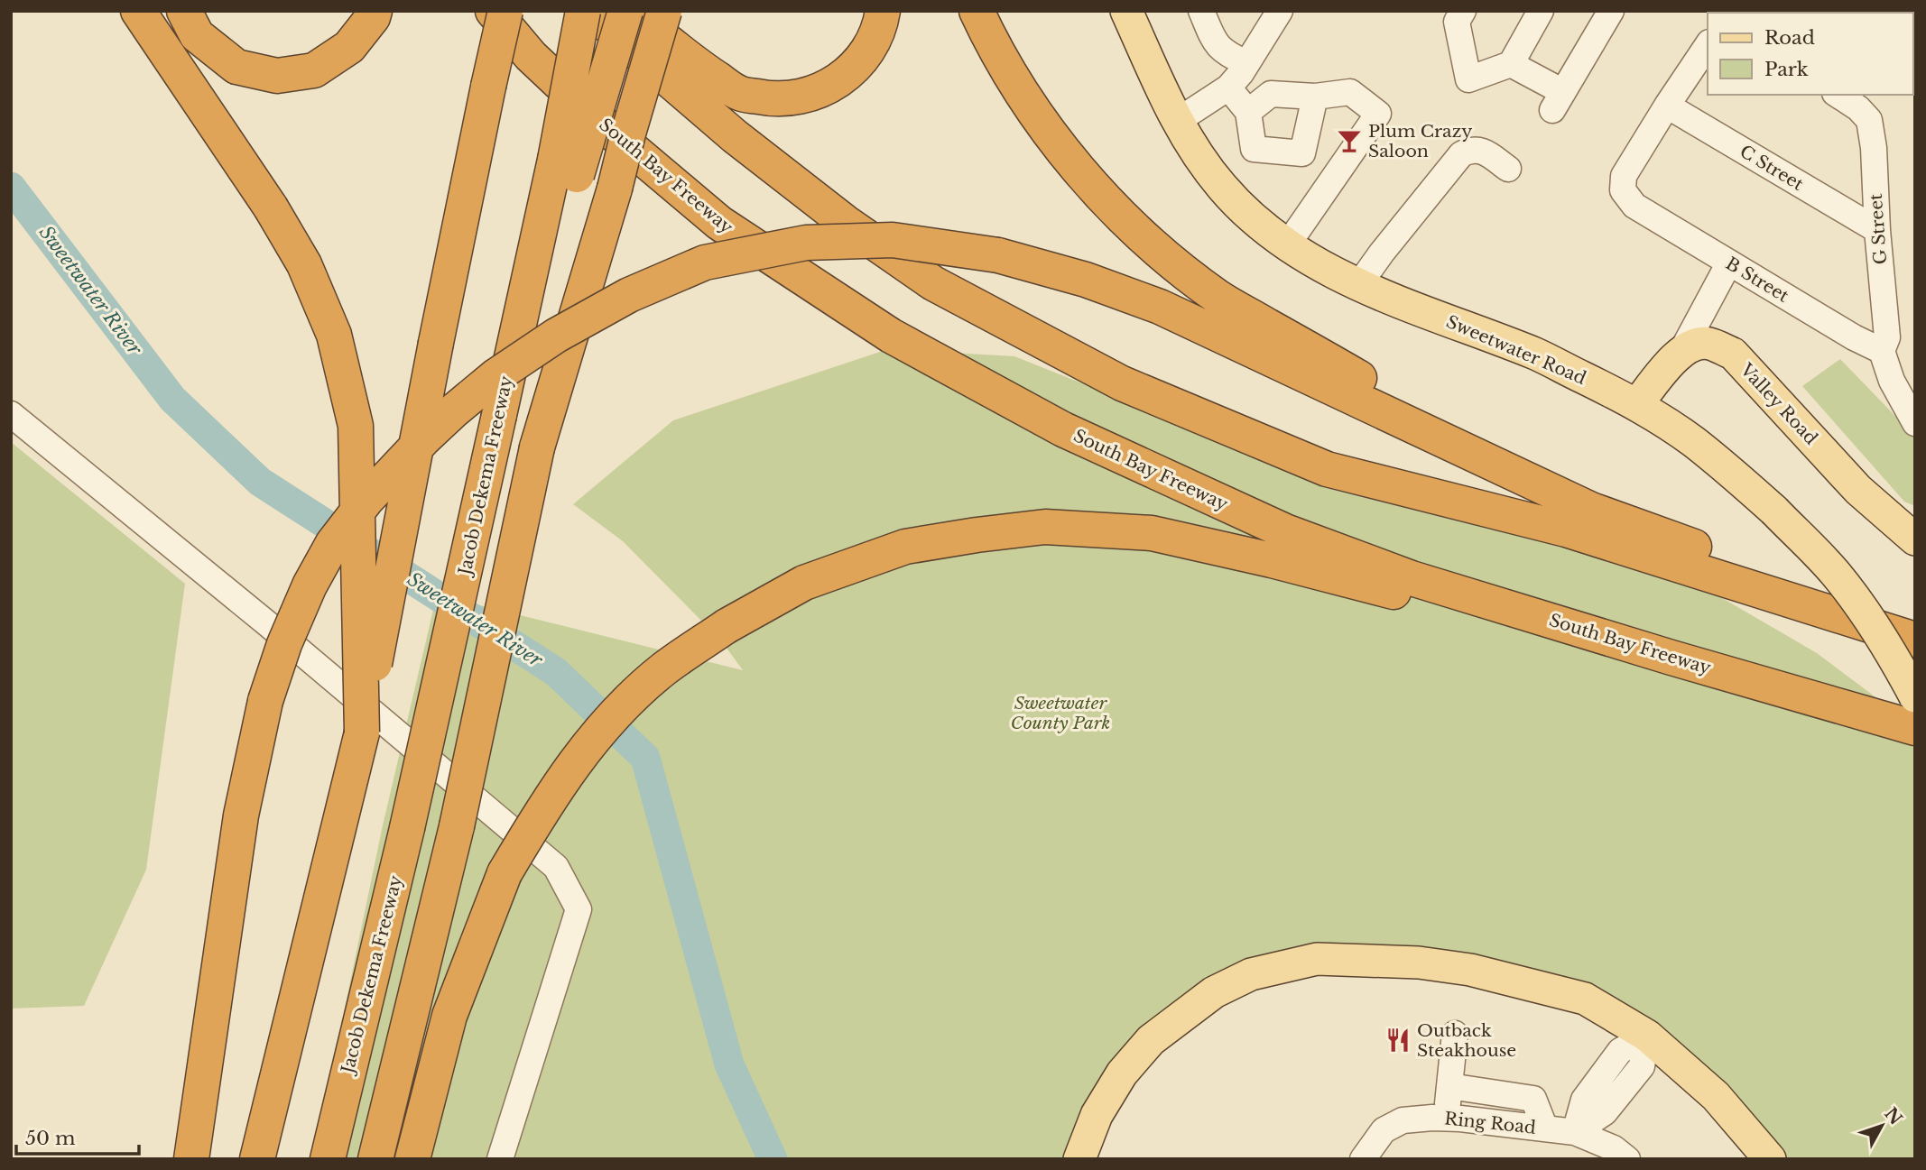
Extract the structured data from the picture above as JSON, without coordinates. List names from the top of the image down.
{
  "streets": {
    "highway": ["South Bay Freeway", "Jacob Dekema Freeway"],
    "main road": ["Sweetwater Road", "Valley Road"],
    "street": [
      "C Street",
      "G Street",
      "B Street",
      "Ring Road"
    ]
  },
  "crossings": [
    ["C Street", "G Street"],
    ["C Street", "B Street"],
    ["G Street", "B Street"]
  ],
  "water": ["Sweetwater River"],
  "parks": ["Sweetwater County Park"],
  "places": {
    "bar": ["Plum Crazy Saloon"],
    "restaurant": ["Outback Steakhouse"]
  },
  "legend": ["Road", "Park"],
  "scale_bar": "50 m",
  "north": "top right"
}
